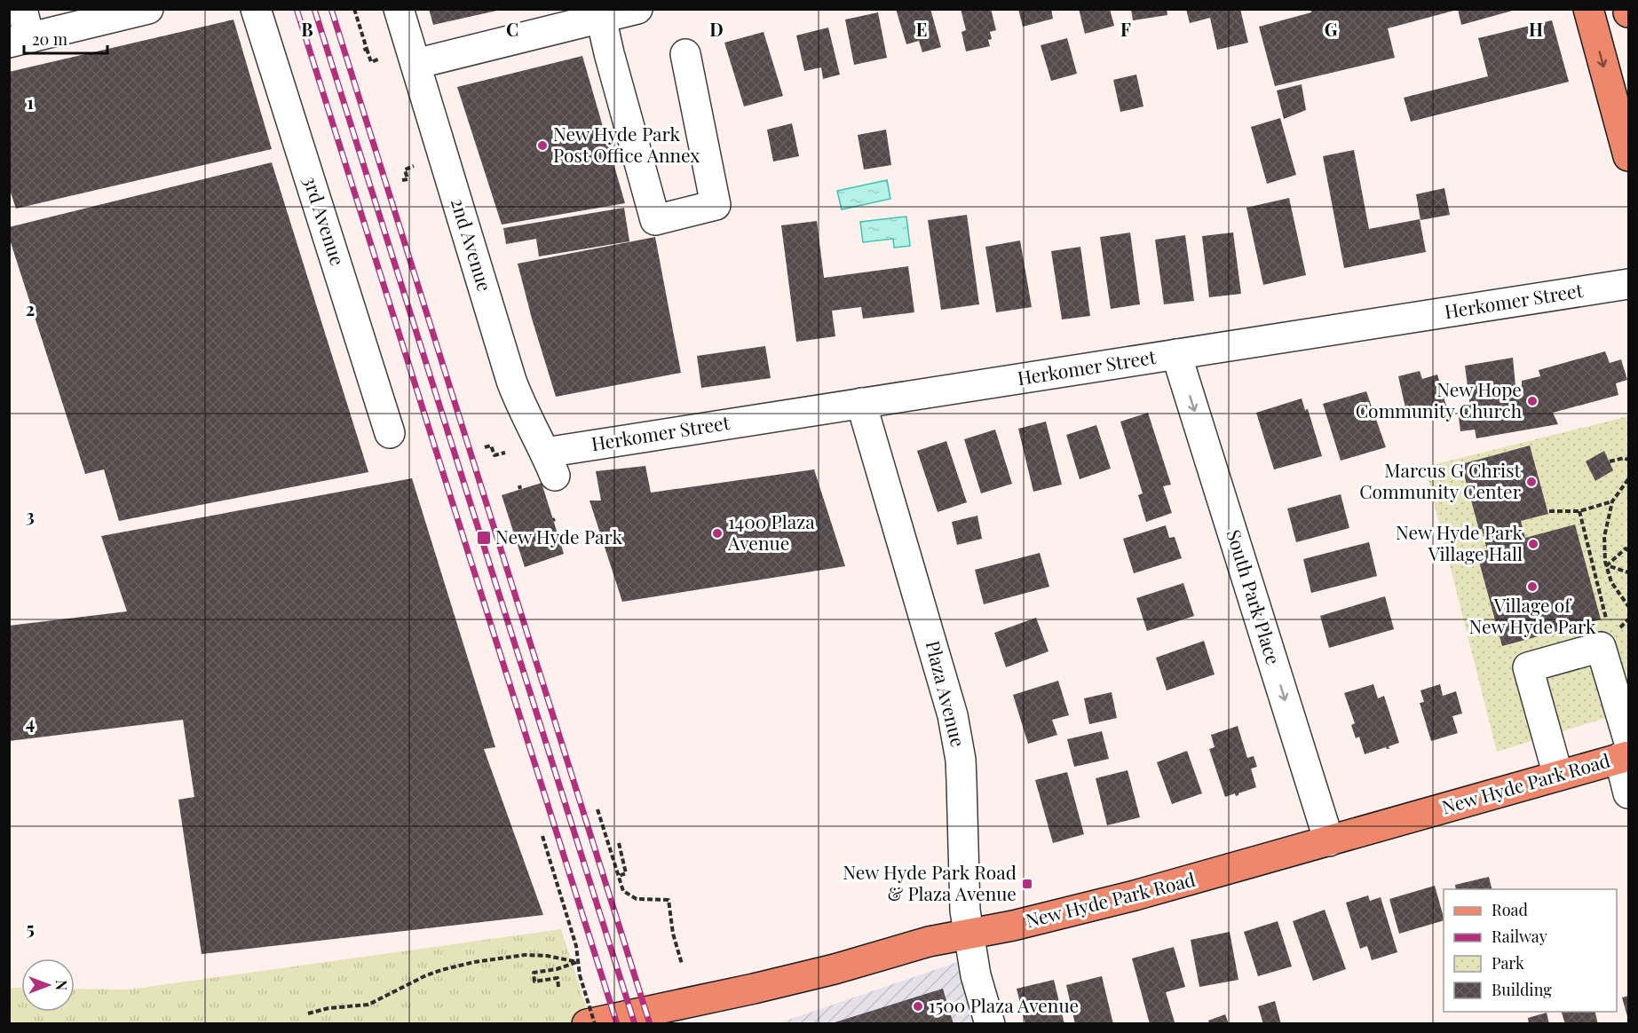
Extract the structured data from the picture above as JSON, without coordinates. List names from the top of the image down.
{
  "streets": {
    "main road": ["New Hyde Park Road"],
    "street": [
      "3rd Avenue",
      "2nd Avenue",
      "Herkomer Street",
      "South Park Place",
      "Plaza Avenue"
    ]
  },
  "crossings": [
    ["2nd Avenue", "Herkomer Street"],
    ["Herkomer Street", "South Park Place"],
    ["Herkomer Street", "Plaza Avenue"],
    ["South Park Place", "New Hyde Park Road"],
    ["Plaza Avenue", "New Hyde Park Road"]
  ],
  "one_way": ["South Park Place"],
  "places": {
    "other": [
      "New Hyde Park Post Office Annex",
      "New Hope Community Church",
      "Marcus G Christ Community Center",
      "1400 Plaza Avenue",
      "New Hyde Park Village Hall",
      "Village of New Hyde Park",
      "1500 Plaza Avenue"
    ],
    "transit": ["New Hyde Park", "New Hyde Park Road & Plaza Avenue"]
  },
  "legend": [
    "Road",
    "Railway",
    "Park",
    "Building"
  ],
  "scale_bar": "20 m",
  "north": "right",
  "grid": {
    "columns": [
      "B",
      "C",
      "D",
      "E",
      "F",
      "G",
      "H"
    ],
    "rows": [
      "1",
      "2",
      "3",
      "4",
      "5"
    ]
  }
}
